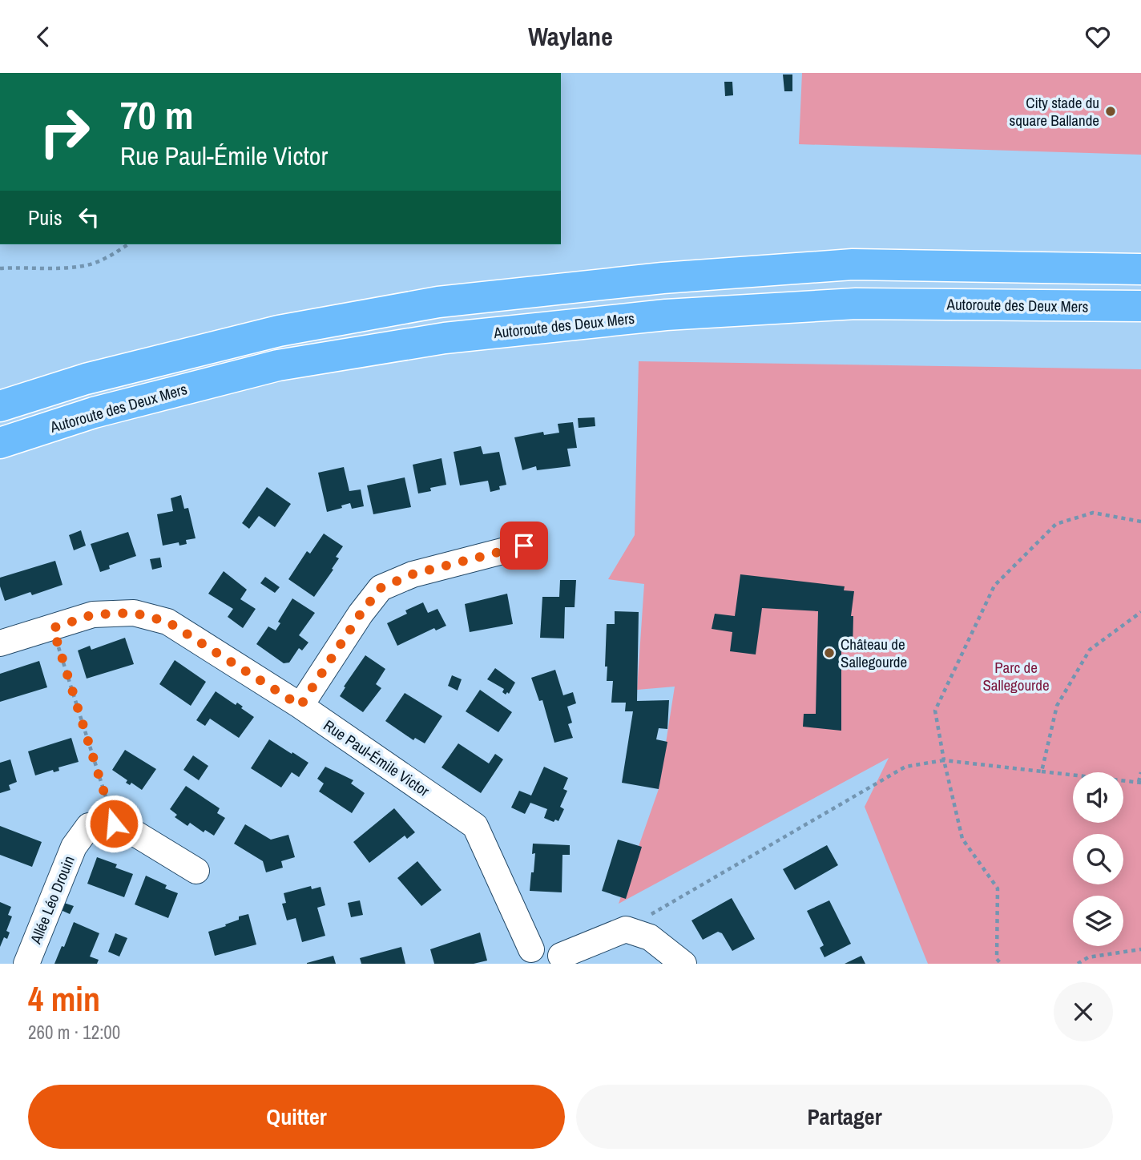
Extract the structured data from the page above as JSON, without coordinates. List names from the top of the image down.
{
  "streets": {
    "highway": ["Autoroute des Deux Mers"],
    "street": ["Rue Paul-Émile Victor", "Allée Léo Drouin"]
  },
  "parks": ["Parc de Sallegourde"],
  "places": ["City stade du square Ballande", "Château de Sallegourde"],
  "page": {
    "header": "Waylane",
    "turn": ["70 m", "Rue Paul-Émile Victor"],
    "then": "Puis",
    "heading": ["4 min", "260 m · 12:00"],
    "buttons": ["Quitter", "Partager"]
  }
}
